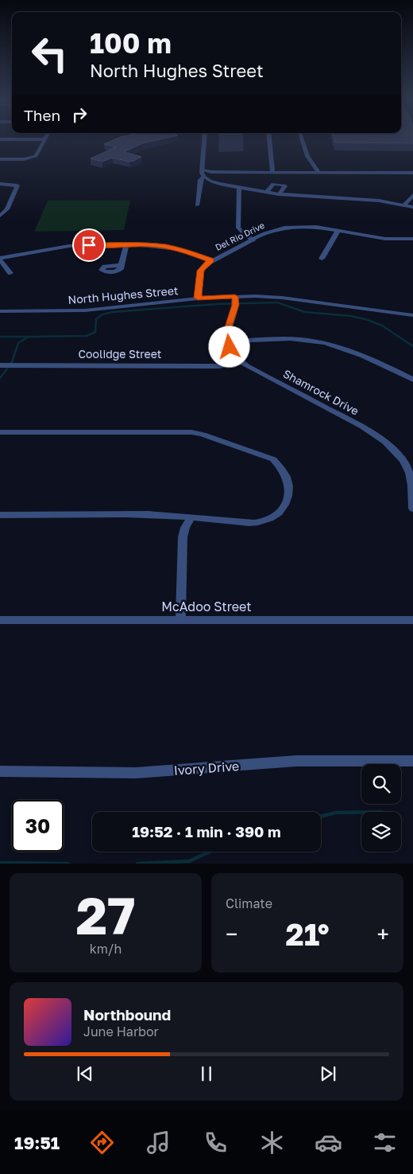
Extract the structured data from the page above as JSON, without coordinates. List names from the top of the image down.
{
  "streets": {
    "street": [
      "Del Rio Drive",
      "North Hughes Street",
      "Coolidge Street",
      "Shamrock Drive",
      "McAdoo Street",
      "Ivory Drive"
    ]
  },
  "crossings": [
    ["Del Rio Drive", "North Hughes Street"],
    ["Coolidge Street", "Shamrock Drive"]
  ],
  "page": {
    "turn": ["100 m", "North Hughes Street"],
    "then": "Then",
    "limit": "30",
    "trip": "19:52 · 1 min · 390 m",
    "tile": [
      ["27", "km/h"],
      "Climate"
    ],
    "heat": ["−", "21°", "+"],
    "song": ["Northbound", "June Harbor"],
    "tabs": "19:51"
  }
}
